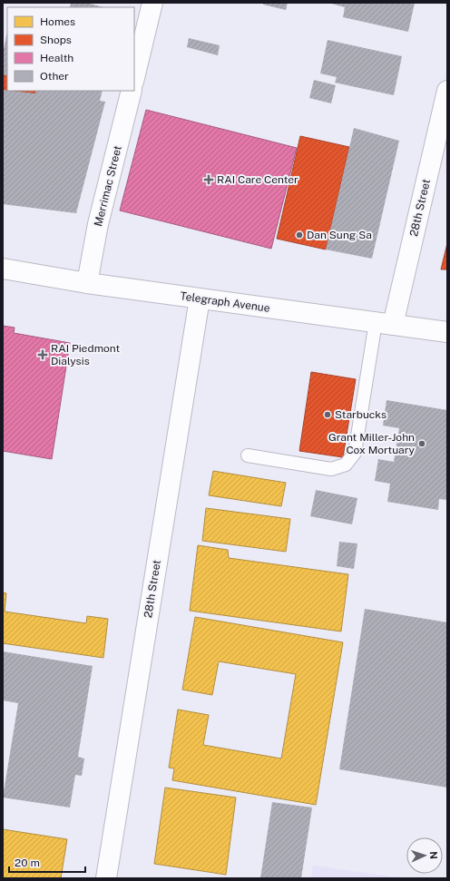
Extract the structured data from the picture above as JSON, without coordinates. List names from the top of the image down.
{
  "streets": {
    "street": ["Merrimac Street", "28th Street", "Telegraph Avenue"]
  },
  "crossings": [
    ["Merrimac Street", "Telegraph Avenue"],
    ["28th Street", "Telegraph Avenue"]
  ],
  "places": {
    "health": ["RAI Care Center", "RAI Piedmont Dialysis"],
    "other": ["Dan Sung Sa", "Starbucks", "Grant Miller-John Cox Mortuary"]
  },
  "legend": [
    "Homes",
    "Shops",
    "Health",
    "Other"
  ],
  "scale_bar": "20 m",
  "north": "right"
}
